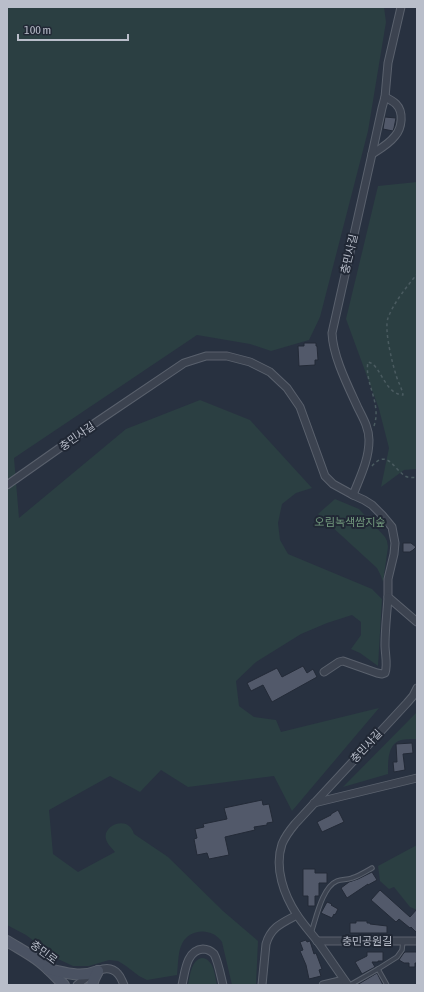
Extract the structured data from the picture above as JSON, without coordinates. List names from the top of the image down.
{
  "streets": {
    "street": ["충민사길", "충민공원길", "충민로"]
  },
  "crossings": [
    ["충민사길", "충민공원길"]
  ],
  "parks": ["오림녹색쌈지숲"],
  "scale_bar": "100 m"
}
